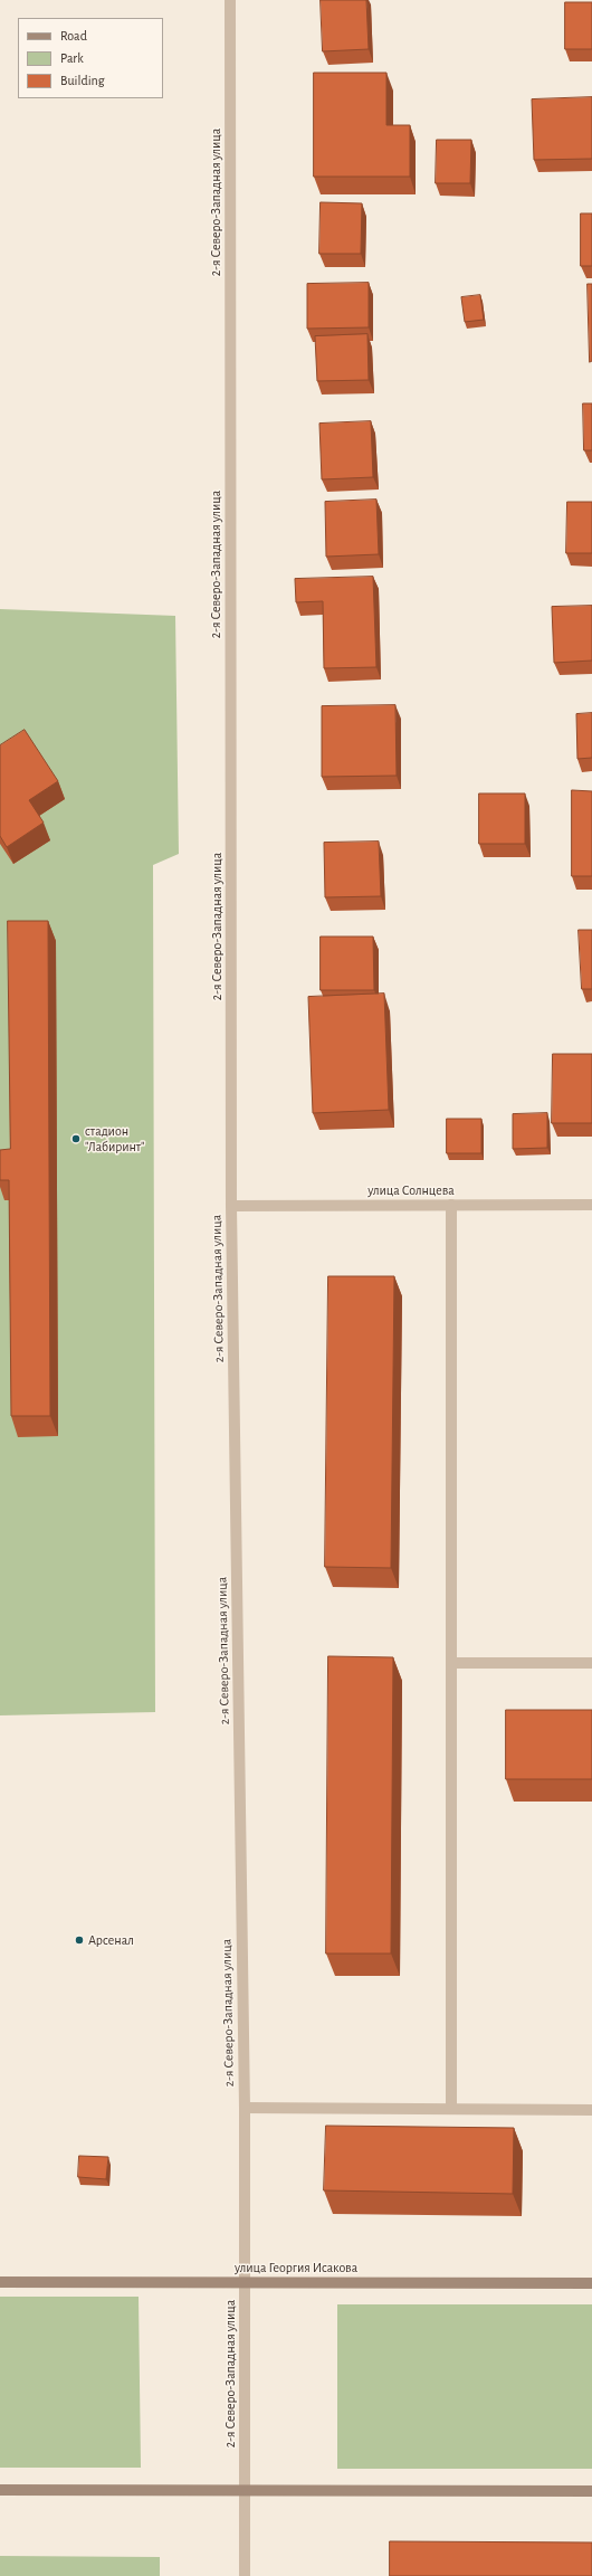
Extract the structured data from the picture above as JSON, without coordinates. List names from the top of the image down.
{
  "streets": {
    "street": ["2-я Северо-Западная улица", "улица Солнцева", "улица Георгия Исакова"]
  },
  "crossings": [
    ["2-я Северо-Западная улица", "улица Солнцева"],
    ["2-я Северо-Западная улица", "улица Георгия Исакова"]
  ],
  "places": ["стадион \"Лабиринт\"", "Арсенал"],
  "legend": ["Road", "Park", "Building"]
}
